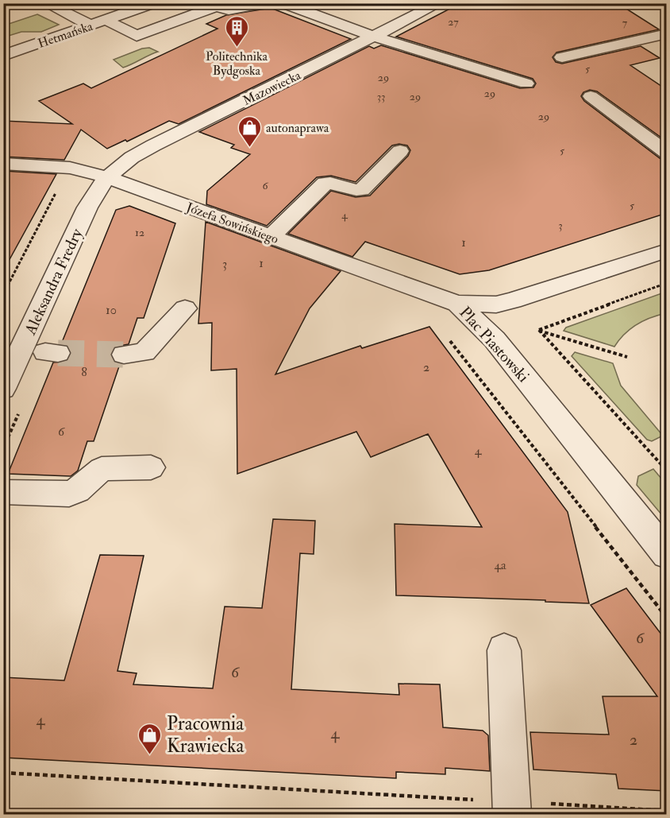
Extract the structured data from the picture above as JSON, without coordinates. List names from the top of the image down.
{
  "streets": {
    "street": [
      "Hetmańska",
      "Mazowiecka",
      "Józefa Sowińskiego",
      "Aleksandra Fredry",
      "Plac Piastowski"
    ]
  },
  "crossings": [
    ["Mazowiecka", "Józefa Sowińskiego"],
    ["Mazowiecka", "Aleksandra Fredry"],
    ["Józefa Sowińskiego", "Aleksandra Fredry"],
    ["Józefa Sowińskiego", "Plac Piastowski"]
  ],
  "places": {
    "building": ["Politechnika Bydgoska"],
    "shop": ["autonaprawa", "Pracownia Krawiecka"]
  },
  "house_numbers": [
    "27",
    "7",
    "5",
    "29",
    "29",
    "33",
    "29",
    "29",
    "5",
    "6",
    "5",
    "4",
    "3",
    "12",
    "1",
    "1",
    "3",
    "10",
    "2",
    "8",
    "6",
    "4",
    "4a",
    "6",
    "6",
    "4",
    "4",
    "2"
  ]
}
